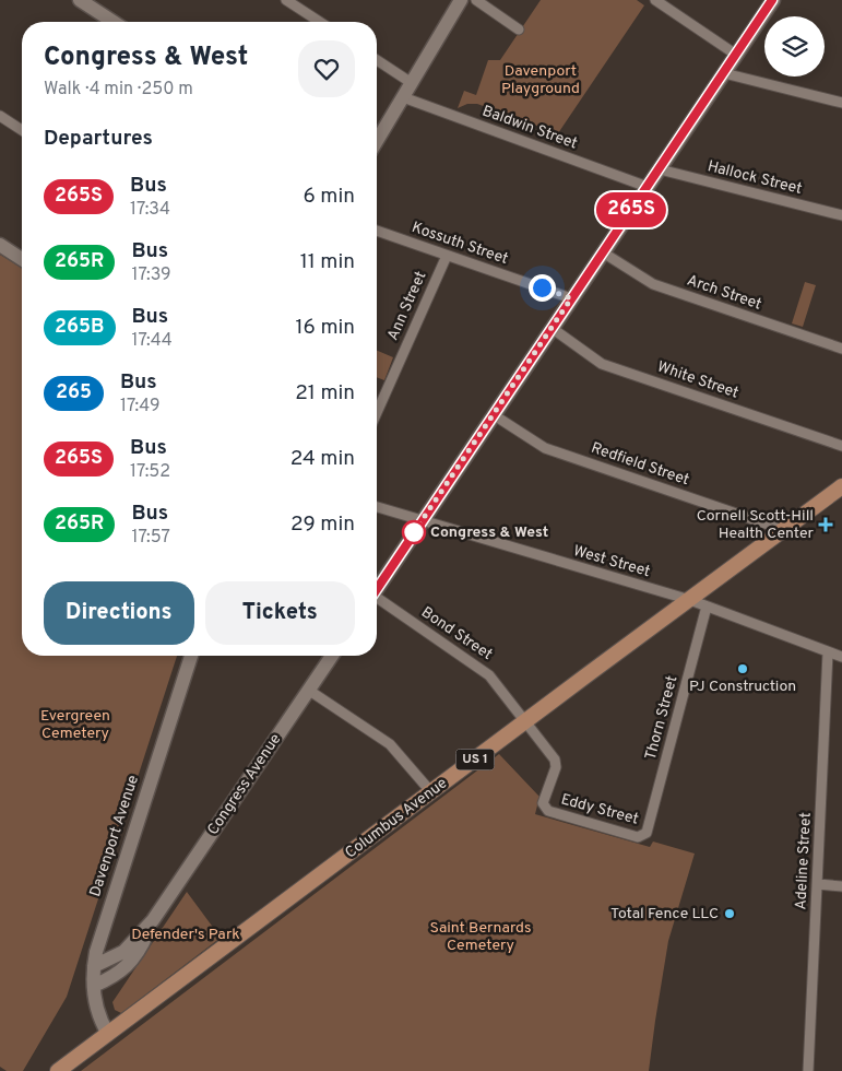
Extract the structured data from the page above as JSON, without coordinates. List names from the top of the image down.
{
  "streets": {
    "main road": [
      "US 1",
      "Congress Avenue",
      "Columbus Avenue",
      "Davenport Avenue"
    ],
    "street": [
      "Baldwin Street",
      "Hallock Street",
      "Kossuth Street",
      "Arch Street",
      "Ann Street",
      "White Street",
      "Redfield Street",
      "West Street",
      "Bond Street",
      "Thorn Street",
      "Eddy Street",
      "Adeline Street"
    ]
  },
  "crossings": [
    ["Kossuth Street", "Ann Street"],
    ["Redfield Street", "Columbus Avenue"],
    ["West Street", "Thorn Street"],
    ["West Street", "Columbus Avenue"],
    ["West Street", "Adeline Street"],
    ["Bond Street", "Eddy Street"],
    ["Bond Street", "Columbus Avenue"],
    ["Thorn Street", "Eddy Street"],
    ["US 1", "Columbus Avenue"],
    ["US 1", "Davenport Avenue"],
    ["Congress Avenue", "Davenport Avenue"],
    ["Columbus Avenue", "Davenport Avenue"]
  ],
  "parks": [
    "Davenport Playground",
    "Evergreen Cemetery",
    "Saint Bernards Cemetery",
    "Defender's Park"
  ],
  "places": {
    "health": ["Cornell Scott-Hill Health Center"],
    "other": ["Congress & West", "PJ Construction", "Total Fence LLC"]
  },
  "lines": ["bus line 265S"],
  "page": {
    "on_map": "265S",
    "heading": [
      ["Congress & West", "Walk · 4 min · 250 m"],
      "Departures"
    ],
    "list": [
      {
        "mark": "265S",
        "name": "Bus",
        "note": "17:34",
        "value": "6 min"
      },
      {
        "mark": "265R",
        "name": "Bus",
        "note": "17:39",
        "value": "11 min"
      },
      {
        "mark": "265B",
        "name": "Bus",
        "note": "17:44",
        "value": "16 min"
      },
      {
        "mark": "265",
        "name": "Bus",
        "note": "17:49",
        "value": "21 min"
      },
      {
        "mark": "265S",
        "name": "Bus",
        "note": "17:52",
        "value": "24 min"
      },
      {
        "mark": "265R",
        "name": "Bus",
        "note": "17:57",
        "value": "29 min"
      }
    ],
    "buttons": ["Directions", "Tickets"]
  }
}
